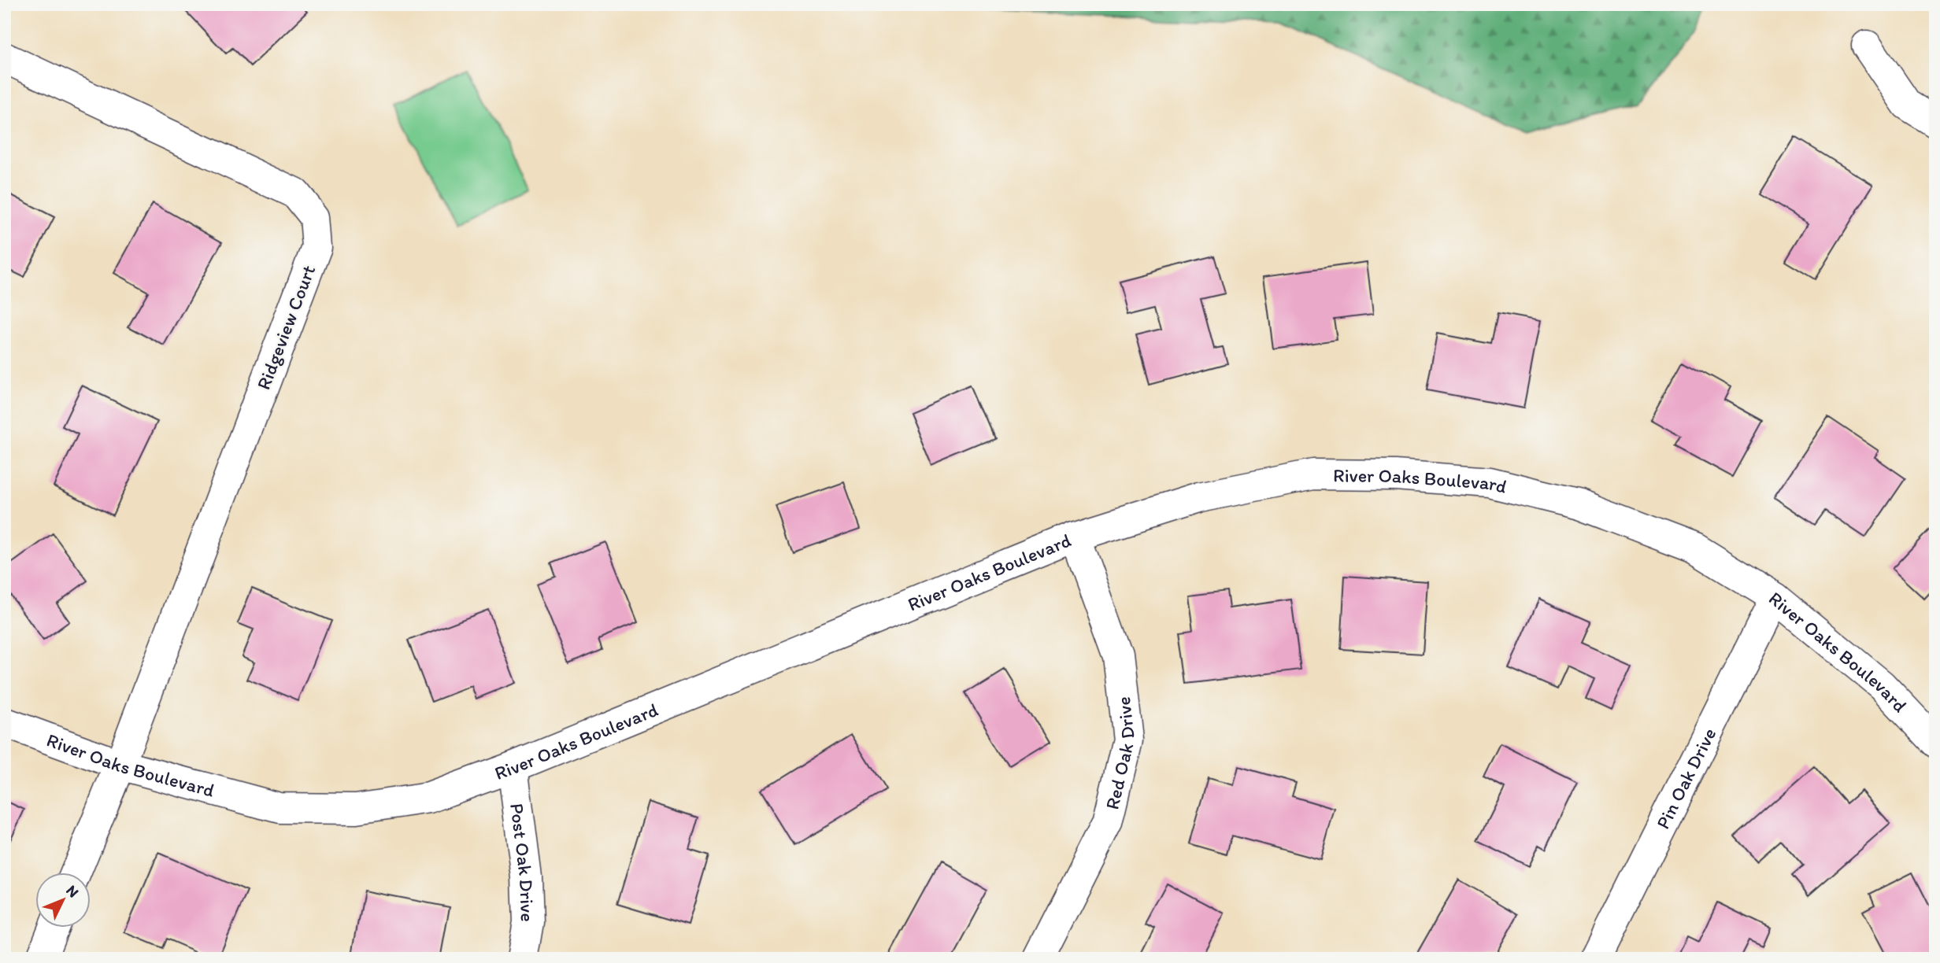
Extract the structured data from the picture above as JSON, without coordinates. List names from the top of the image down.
{
  "streets": {
    "street": [
      "Ridgeview Court",
      "River Oaks Boulevard",
      "Red Oak Drive",
      "Pin Oak Drive",
      "Post Oak Drive"
    ]
  },
  "crossings": [
    ["Ridgeview Court", "River Oaks Boulevard"],
    ["River Oaks Boulevard", "Red Oak Drive"],
    ["River Oaks Boulevard", "Pin Oak Drive"],
    ["River Oaks Boulevard", "Post Oak Drive"]
  ],
  "north": "top right"
}
